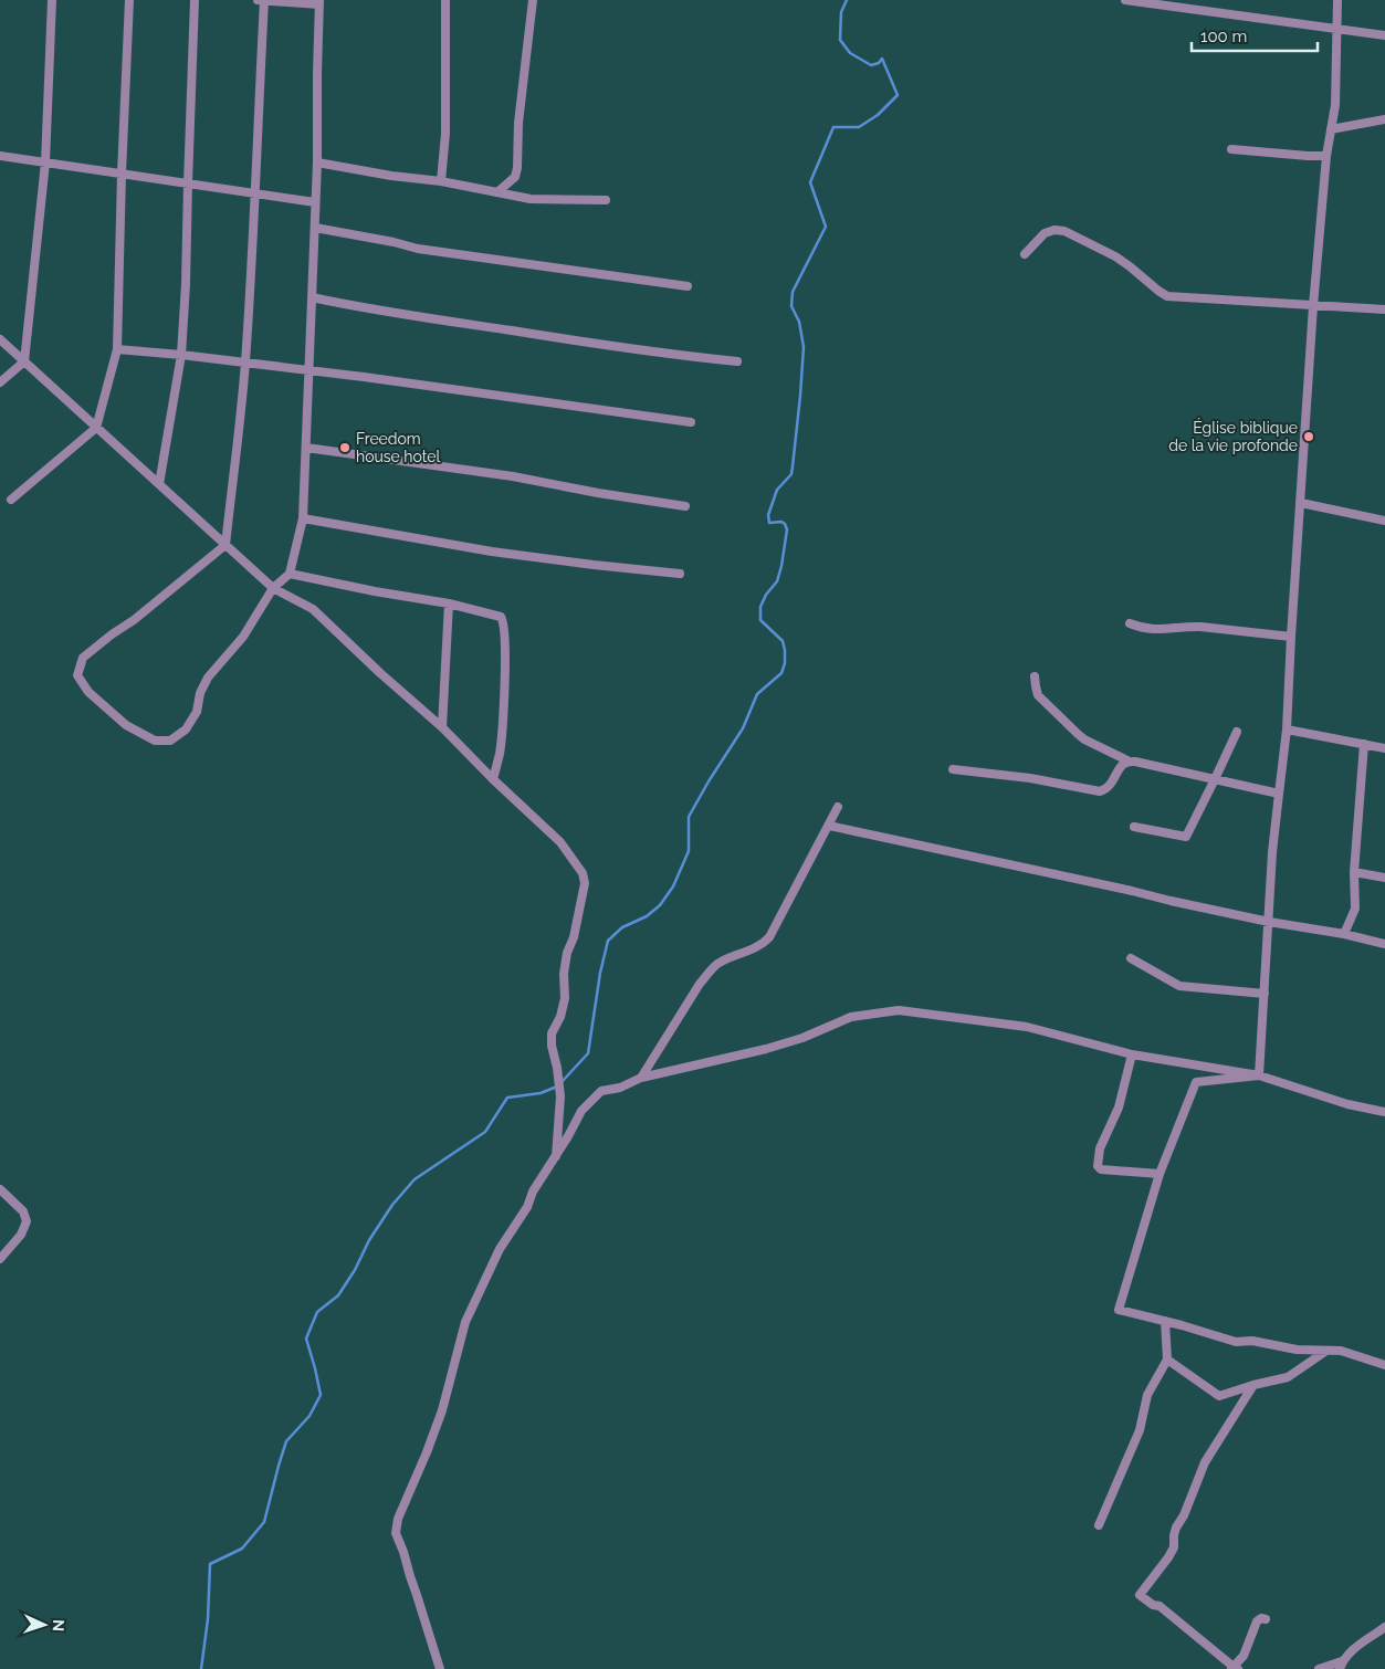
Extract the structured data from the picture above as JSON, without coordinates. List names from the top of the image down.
{
  "places": ["Église biblique de la vie profonde", "Freedom house hotel"],
  "scale_bar": "100 m",
  "north": "right"
}
